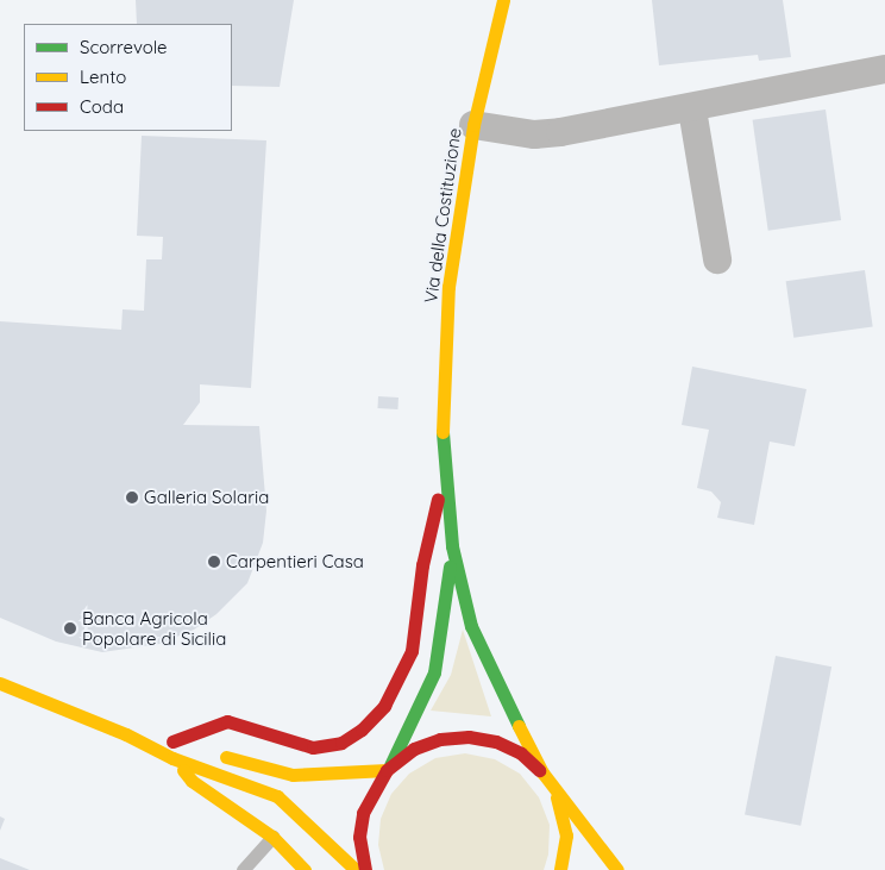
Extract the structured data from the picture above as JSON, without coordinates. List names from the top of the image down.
{
  "streets": {
    "street": ["Via della Costituzione"]
  },
  "places": ["Galleria Solaria", "Carpentieri Casa", "Banca Agricola Popolare di Sicilia"],
  "legend": ["Scorrevole", "Lento", "Coda"]
}
